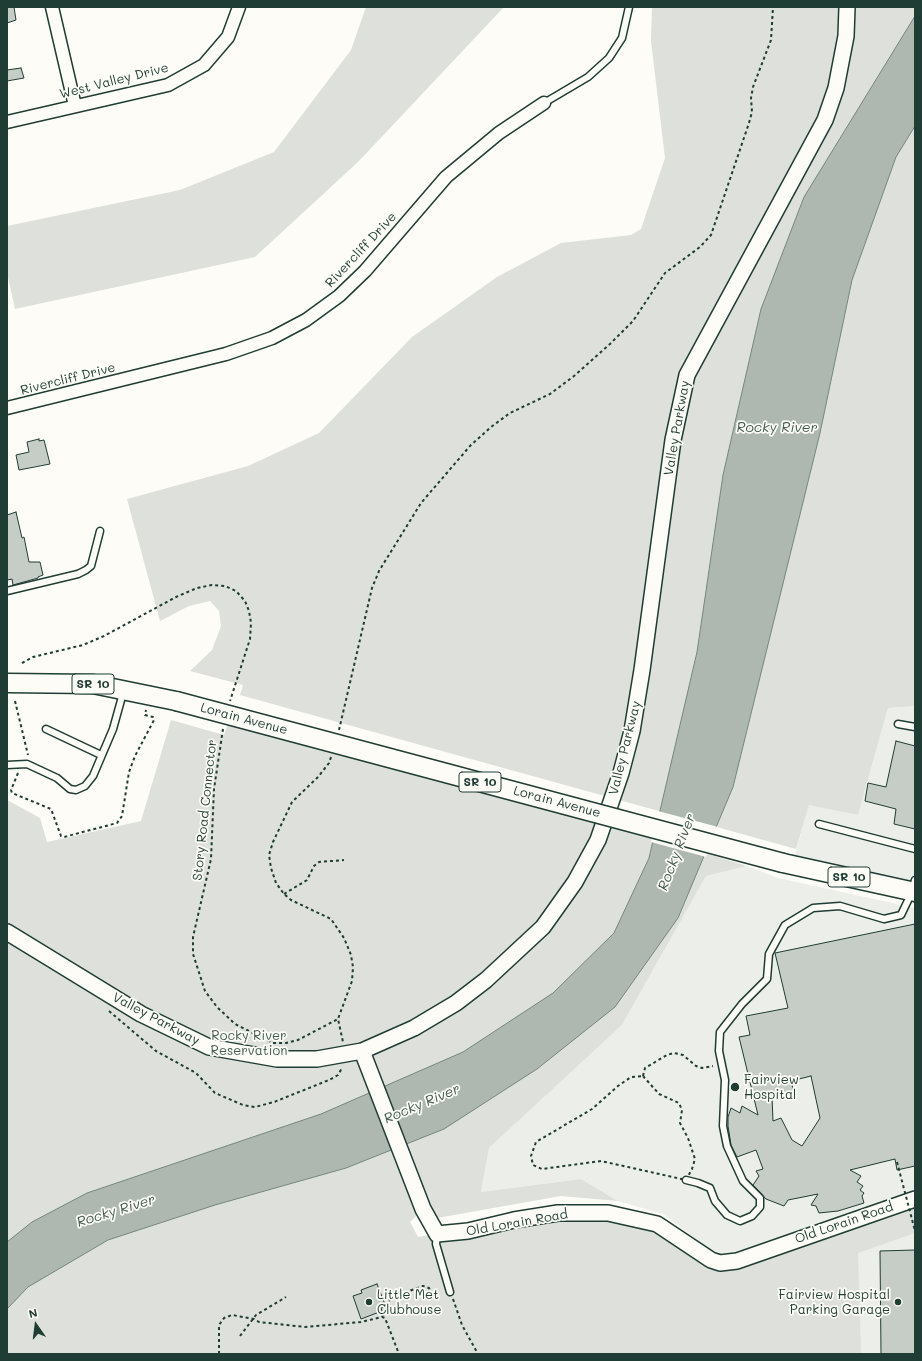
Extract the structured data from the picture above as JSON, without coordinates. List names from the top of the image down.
{
  "streets": {
    "main road": ["SR 10", "Lorain Avenue"],
    "street": [
      "West Valley Drive",
      "Rivercliff Drive",
      "Valley Parkway",
      "Old Lorain Road"
    ],
    "path": ["Story Road Connector"]
  },
  "crossings": [
    ["SR 10", "Lorain Avenue"]
  ],
  "water": ["Rocky River"],
  "parks": ["Rocky River Reservation"],
  "places": ["Fairview Hospital", "Little Met Clubhouse", "Fairview Hospital Parking Garage"],
  "north": "top"
}
